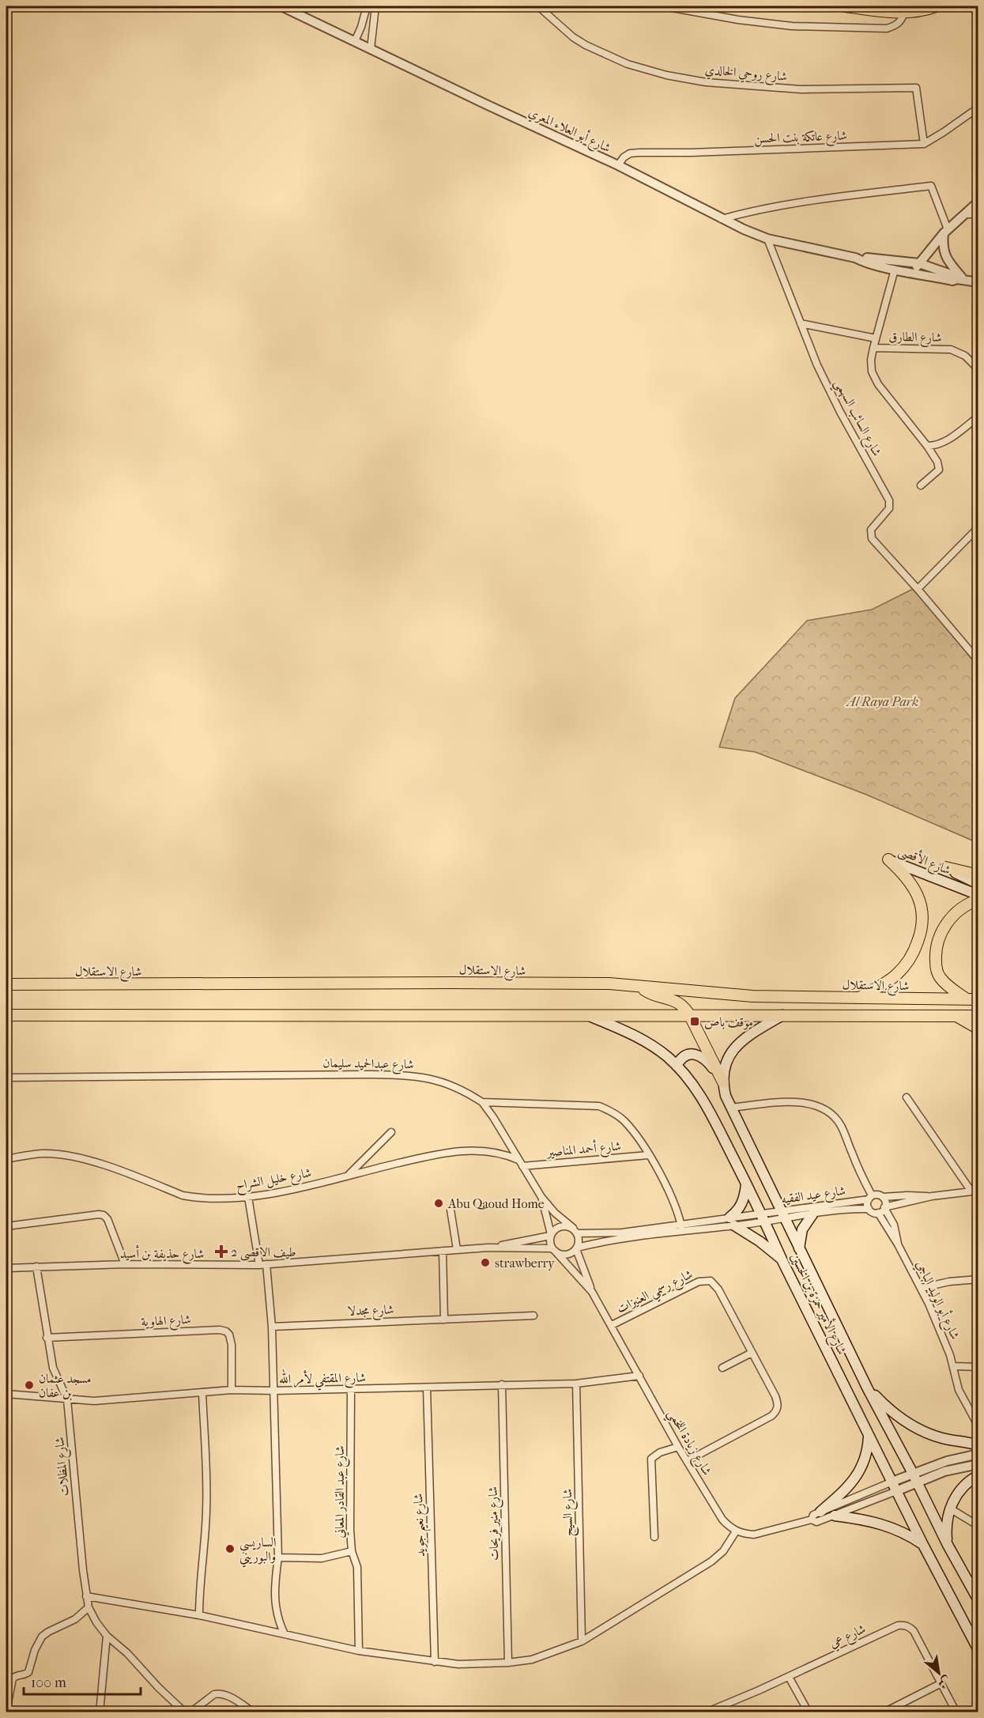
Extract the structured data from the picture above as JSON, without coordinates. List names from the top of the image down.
{
  "streets": {
    "highway": ["شارع الاستقلال"],
    "main road": ["شارع الأقصى", "شارع الأمير حمزة بن الحسين"],
    "street": [
      "شارع روحي الخالدي",
      "شارع أبو العلاء المعري",
      "شارع عاتكة بنت الحسن",
      "شارع الطارق",
      "شارع السائب السهمي",
      "شارع عبدالحميد سليمان",
      "شارع أحمد المناصير",
      "شارع خليل الشراح",
      "شارع عيد الفقيه",
      "شارع حذيفة بن أسيد",
      "شارع رسمي العنيزات",
      "شارع أبو الوليد الباجي",
      "شارع مجدلا",
      "شارع الهاوية",
      "شارع المقتفي لأمر الله",
      "شارع زيادة اللخمي",
      "شارع المظلات",
      "شارع عبد القادر المعاني",
      "شارع السيح",
      "شارع منير فريحات",
      "شارع نعيم جويد",
      "شارع عي"
    ]
  },
  "crossings": [
    ["شارع روحي الخالدي", "شارع عاتكة بنت الحسن"],
    ["شارع أبو العلاء المعري", "شارع عاتكة بنت الحسن"],
    ["شارع أبو العلاء المعري", "شارع السائب السهمي"],
    ["شارع عبدالحميد سليمان", "شارع أحمد المناصير"],
    ["شارع عبدالحميد سليمان", "شارع عيد الفقيه"],
    ["شارع أحمد المناصير", "شارع خليل الشراح"],
    ["شارع عيد الفقيه", "شارع أبو الوليد الباجي"],
    ["شارع عيد الفقيه", "شارع الأمير حمزة بن الحسين"],
    ["شارع حذيفة بن أسيد", "شارع زيادة اللخمي"],
    ["شارع حذيفة بن أسيد", "شارع المظلات"],
    ["شارع رسمي العنيزات", "شارع زيادة اللخمي"],
    ["شارع الهاوية", "شارع المقتفي لأمر الله"],
    ["شارع الهاوية", "شارع المظلات"],
    ["شارع المقتفي لأمر الله", "شارع زيادة اللخمي"],
    ["شارع المقتفي لأمر الله", "شارع المظلات"],
    ["شارع المقتفي لأمر الله", "شارع عبد القادر المعاني"],
    ["شارع المقتفي لأمر الله", "شارع السيح"],
    ["شارع المقتفي لأمر الله", "شارع منير فريحات"],
    ["شارع المقتفي لأمر الله", "شارع نعيم جويد"]
  ],
  "parks": ["Al Raya Park"],
  "places": {
    "transit": ["موقف باص"],
    "other": [
      "Abu Qaoud Home",
      "strawberry",
      "مسجد عثمان بن عفان",
      "الساريسي والبوريني"
    ],
    "health": ["طيف الاقصى 2"]
  },
  "scale_bar": "100 m",
  "north": "bottom right"
}
